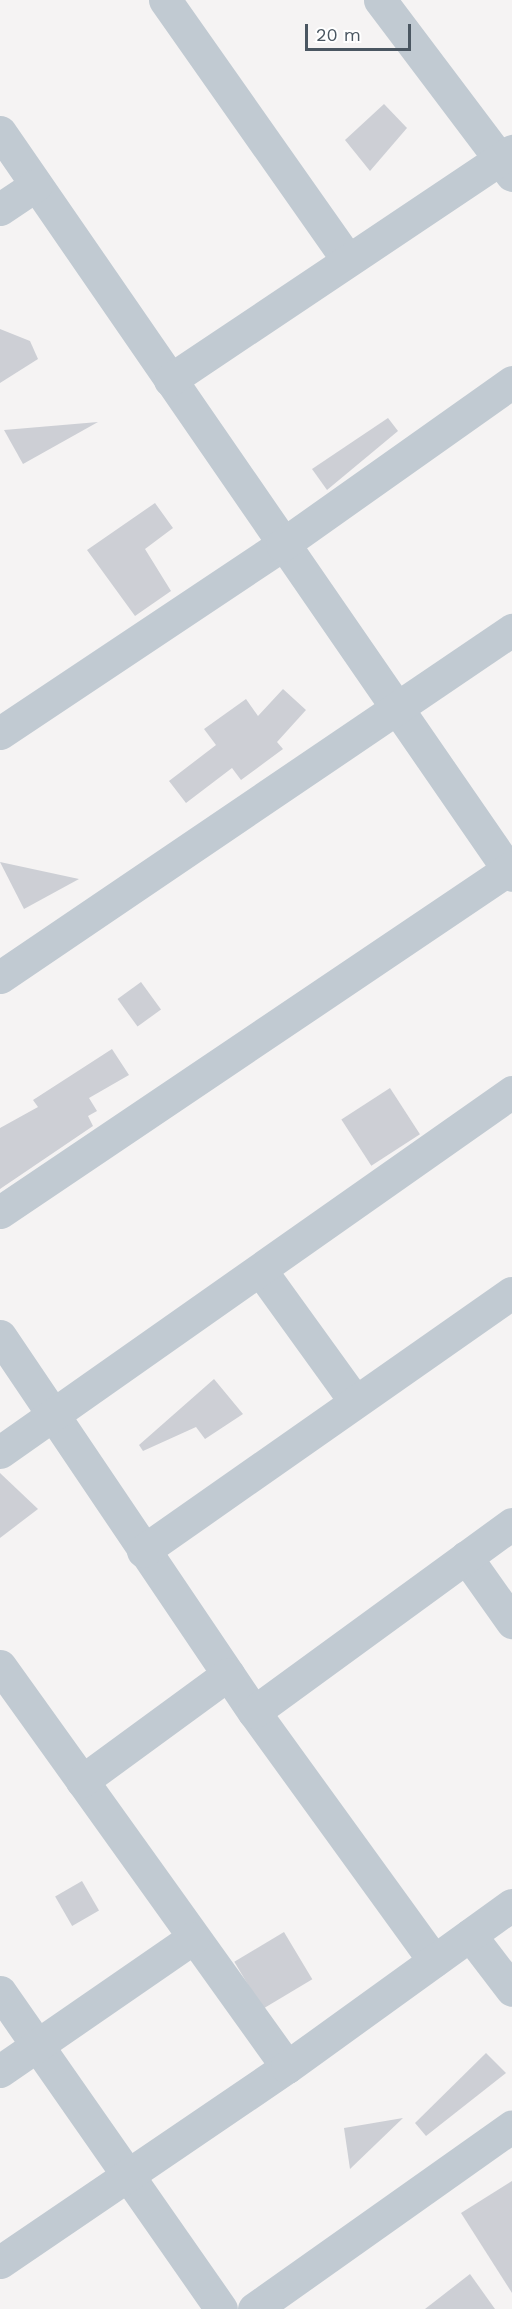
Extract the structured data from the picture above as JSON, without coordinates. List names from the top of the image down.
{
  "scale_bar": "20 m"
}
